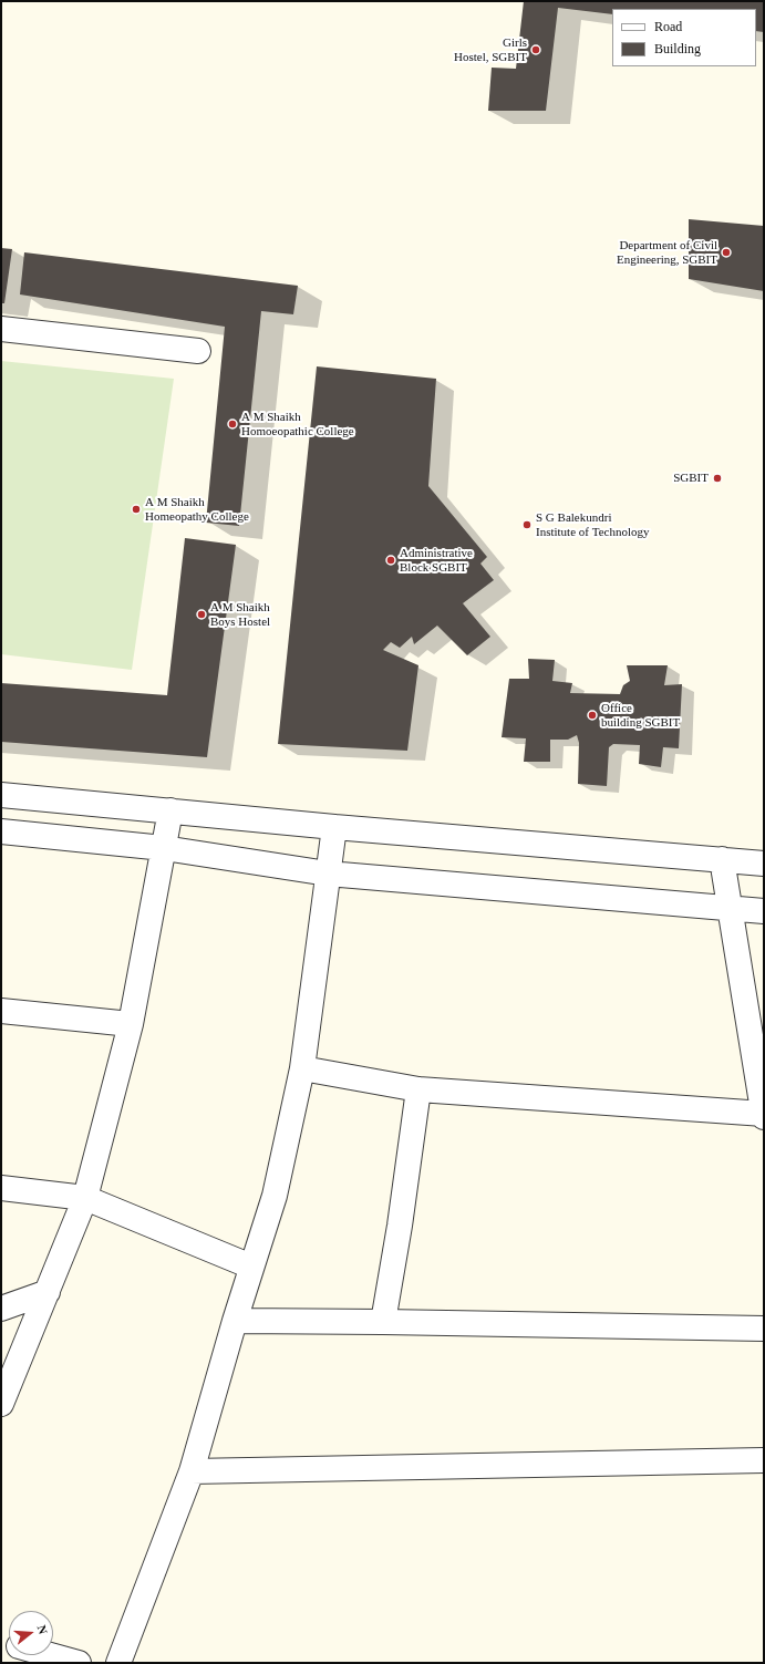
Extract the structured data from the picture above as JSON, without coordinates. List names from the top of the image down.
{
  "places": [
    "Girls Hostel, SGBIT",
    "Department of Civil Engineering, SGBIT",
    "A M Shaikh Homoeopathic College",
    "SGBIT",
    "A M Shaikh Homeopathy College",
    "S G Balekundri Institute of Technology",
    "Administrative Block SGBIT",
    "A M Shaikh Boys Hostel",
    "Office building SGBIT"
  ],
  "legend": ["Road", "Building"],
  "north": "right"
}
